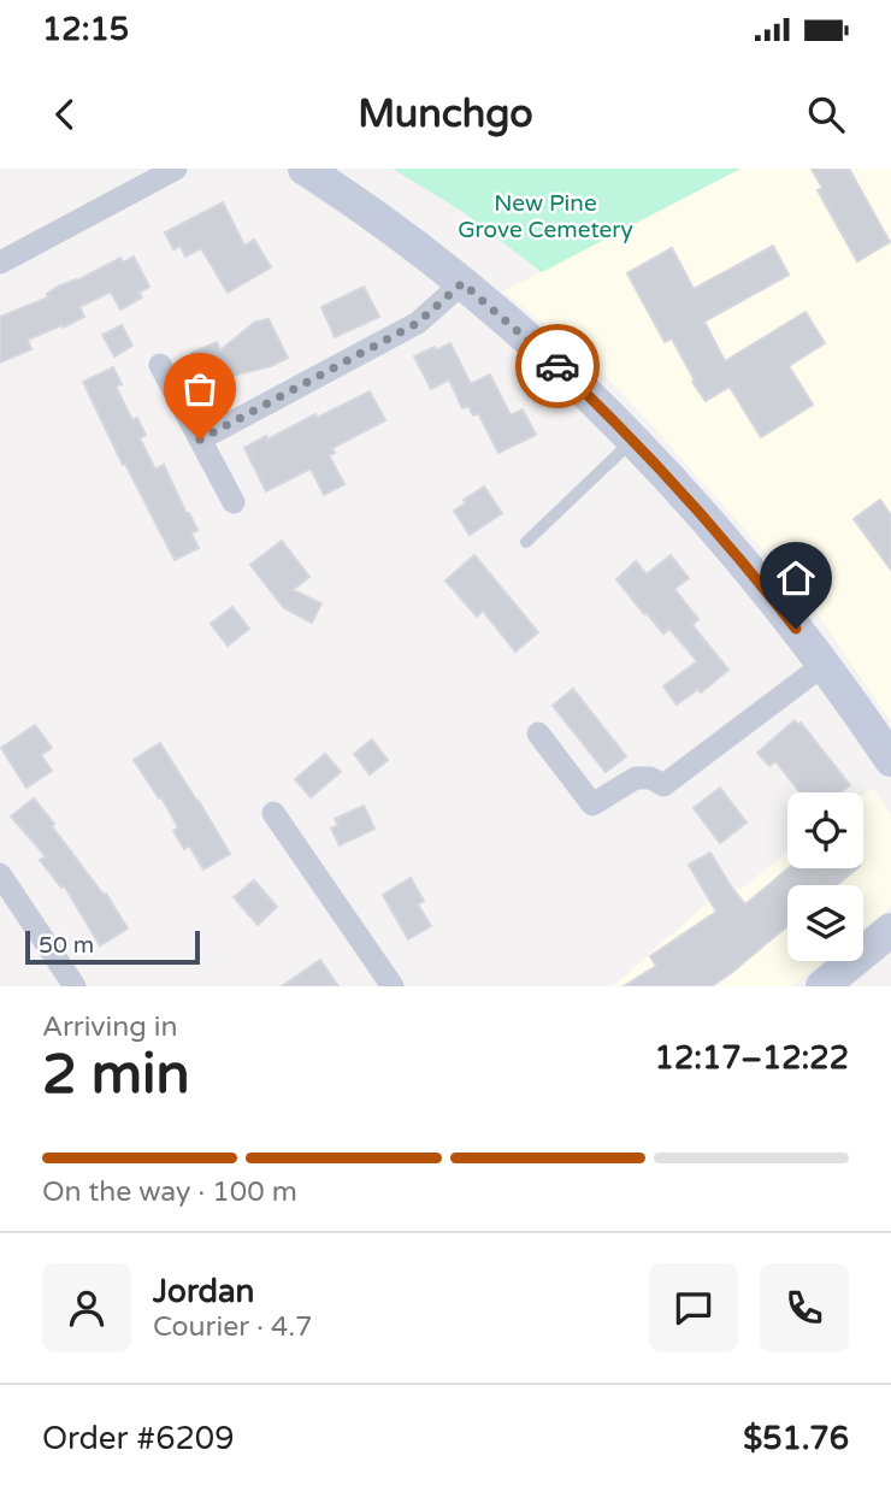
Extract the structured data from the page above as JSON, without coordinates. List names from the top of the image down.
{
  "parks": ["New Pine Grove Cemetery"],
  "scale_bar": "50 m",
  "page": {
    "status": "12:15",
    "header": "Munchgo",
    "scale": "50 m",
    "heading": ["2 min", "Arriving in", "12:17–12:22"],
    "panel": [
      "Jordan",
      "Courier · 4.7",
      "Order #6209",
      "$51.76"
    ],
    "bar": "On the way · 100 m"
  }
}
